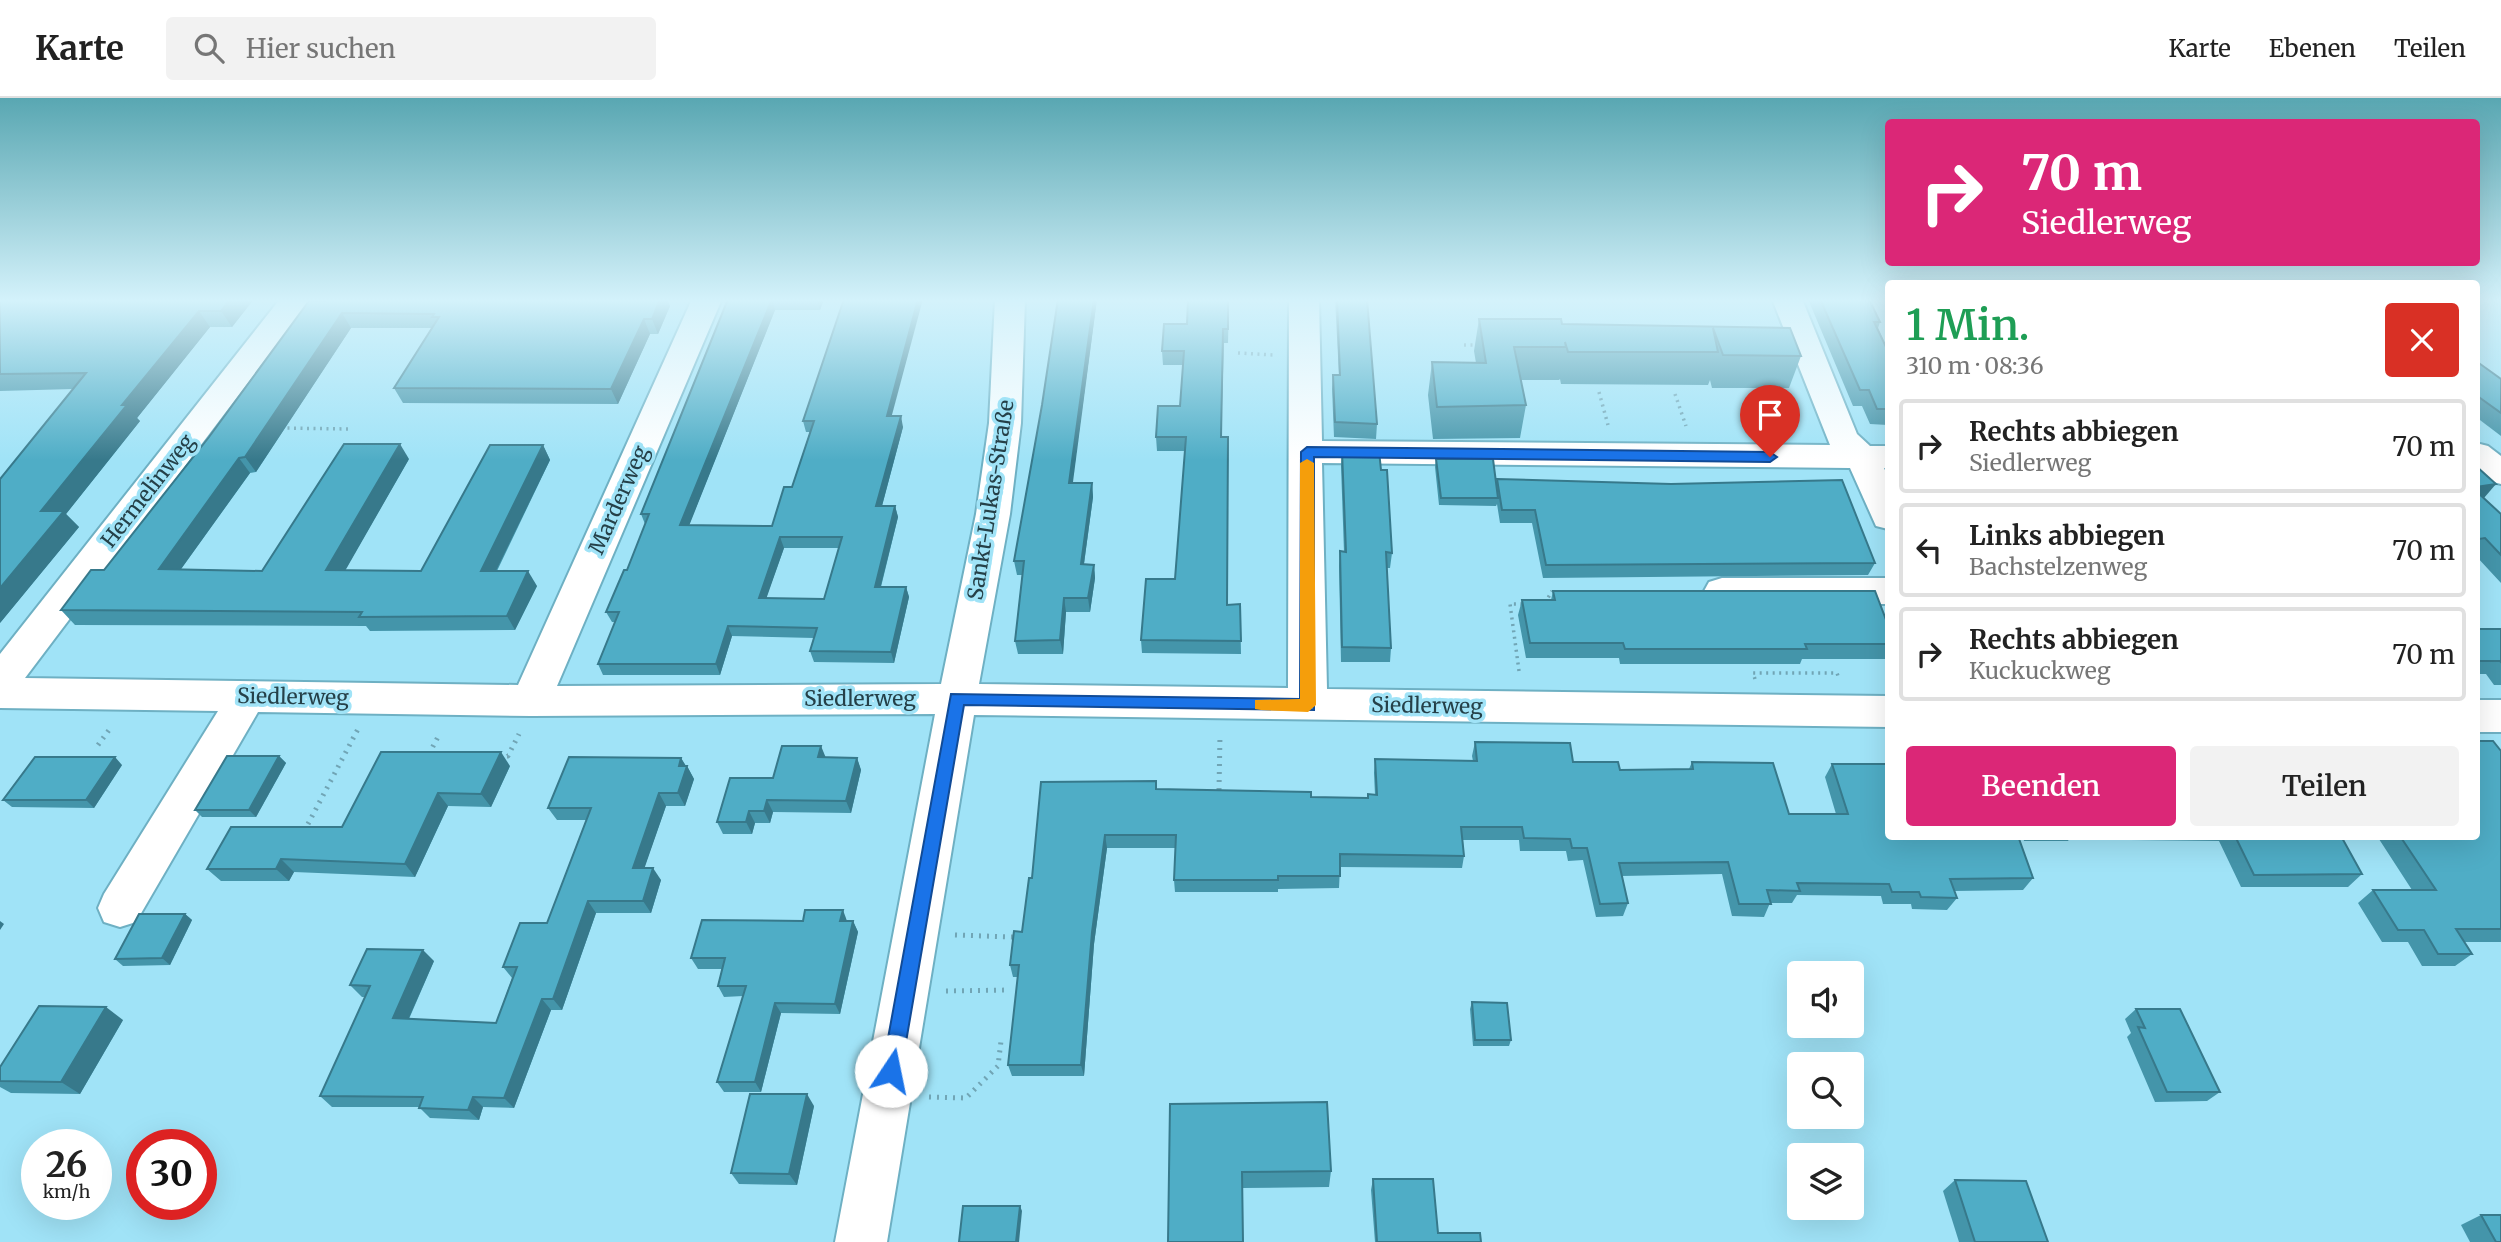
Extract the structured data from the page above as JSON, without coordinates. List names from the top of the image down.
{
  "streets": {
    "street": [
      "Hermelinweg",
      "Marderweg",
      "Sankt-Lukas-Straße",
      "Siedlerweg"
    ]
  },
  "crossings": [
    ["Marderweg", "Siedlerweg"],
    ["Sankt-Lukas-Straße", "Siedlerweg"]
  ],
  "page": {
    "header": "Karte",
    "search": "Hier suchen",
    "nav": ["Karte", "Ebenen", "Teilen"],
    "turn": ["70 m", "Siedlerweg"],
    "heading": ["1 Min.", "310 m · 08:36"],
    "list": [
      {
        "name": "Rechts abbiegen",
        "note": "Siedlerweg",
        "value": "70 m"
      },
      {
        "name": "Links abbiegen",
        "note": "Bachstelzenweg",
        "value": "70 m"
      },
      {
        "name": "Rechts abbiegen",
        "note": "Kuckuckweg",
        "value": "70 m"
      }
    ],
    "buttons": ["Beenden", "Teilen"],
    "speed": "26 km/h",
    "limit": "30"
  }
}
